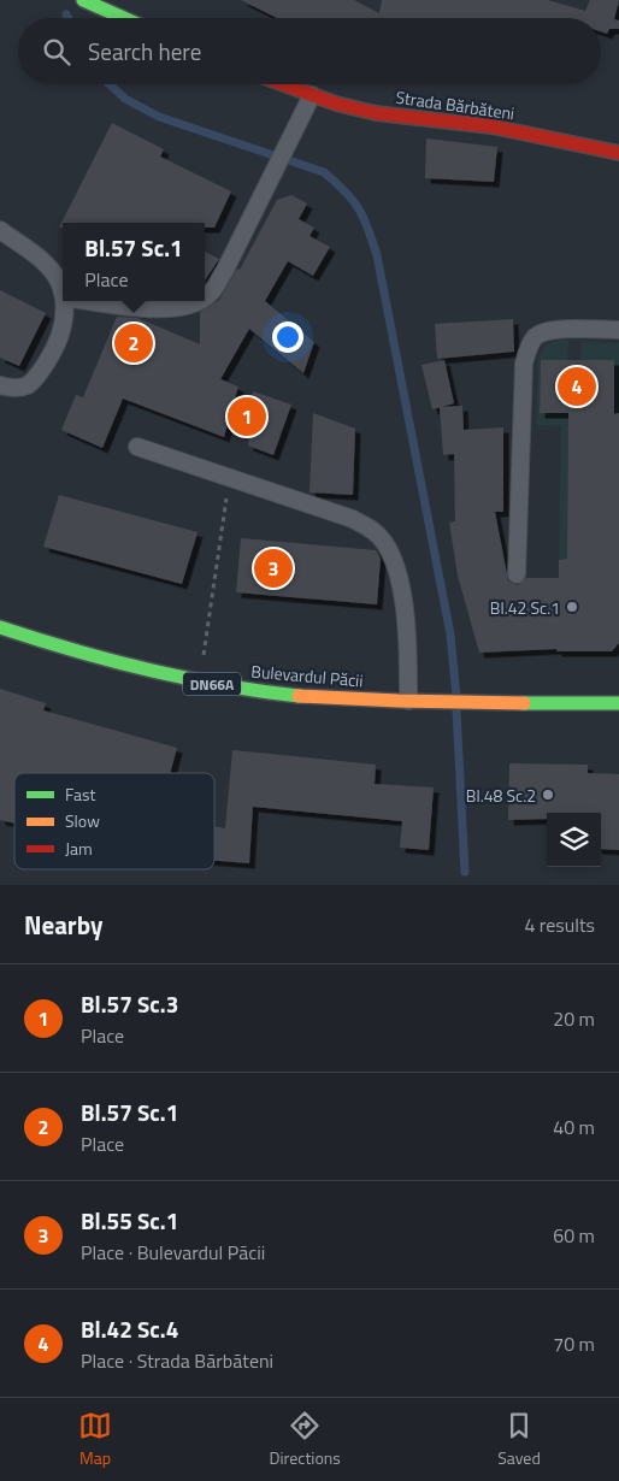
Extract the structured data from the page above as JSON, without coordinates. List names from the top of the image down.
{
  "streets": {
    "main road": ["Strada Bărbăteni", "Bulevardul Păcii", "DN66A"]
  },
  "places": ["Bl.42 Sc.1", "Bl.48 Sc.2"],
  "legend": ["Fast", "Slow", "Jam"],
  "page": {
    "search": "Search here",
    "popup": ["Bl.57 Sc.1", "Place"],
    "pins": [
      "2",
      "4",
      "1",
      "3"
    ],
    "heading": ["Nearby", "4 results"],
    "list": [
      {
        "mark": "1",
        "name": "Bl.57 Sc.3",
        "note": "Place",
        "value": "20 m"
      },
      {
        "mark": "2",
        "name": "Bl.57 Sc.1",
        "note": "Place",
        "value": "40 m"
      },
      {
        "mark": "3",
        "name": "Bl.55 Sc.1",
        "note": "Place · Bulevardul Păcii",
        "value": "60 m"
      },
      {
        "mark": "4",
        "name": "Bl.42 Sc.4",
        "note": "Place · Strada Bărbăteni",
        "value": "70 m"
      }
    ],
    "nav": ["Map", "Directions", "Saved"]
  }
}
